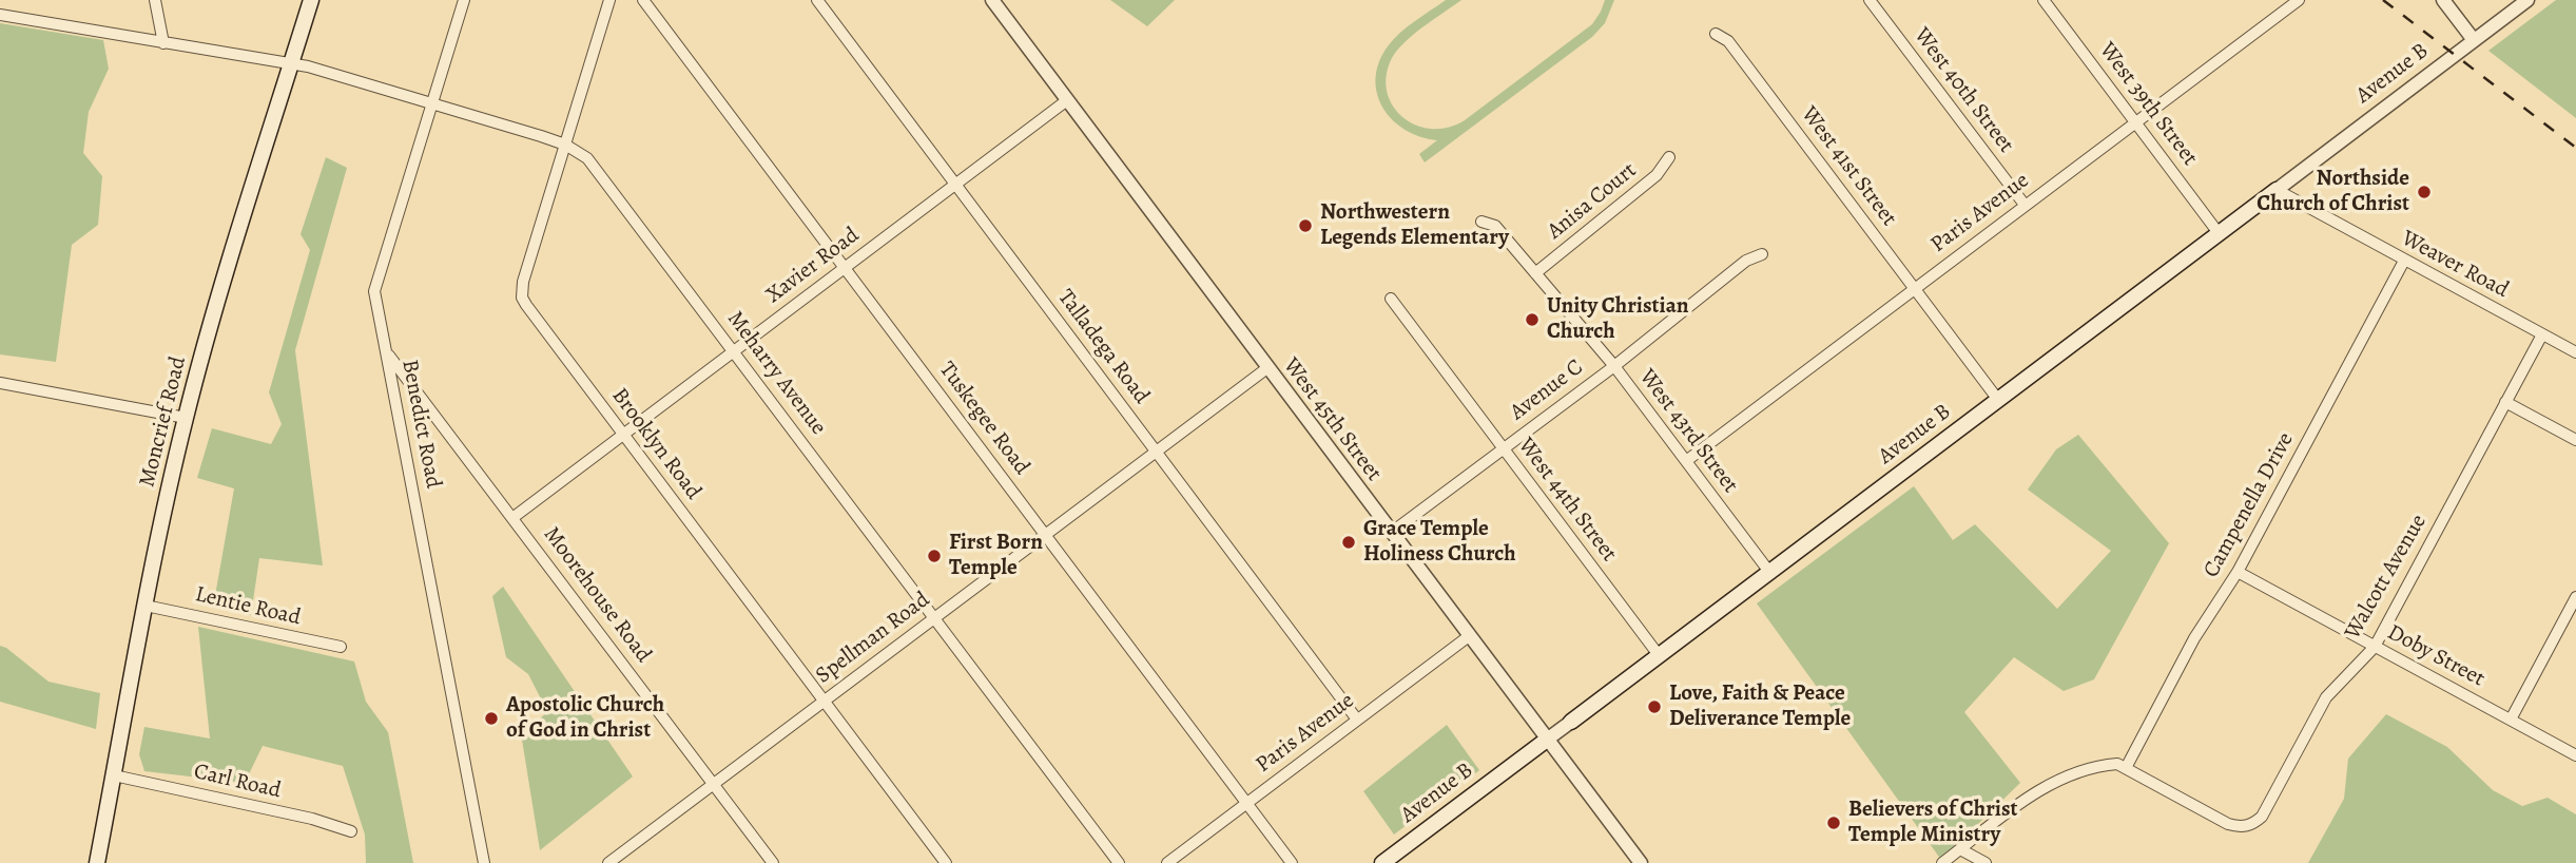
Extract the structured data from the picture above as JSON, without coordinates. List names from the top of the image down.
{
  "streets": {
    "main road": ["Avenue B", "Moncrief Road"],
    "street": [
      "West 40th Street",
      "West 39th Street",
      "West 41st Street",
      "Anisa Court",
      "Paris Avenue",
      "Weaver Road",
      "Xavier Road",
      "Talladega Road",
      "Meharry Avenue",
      "Avenue C",
      "Tuskegee Road",
      "West 45th Street",
      "Benedict Road",
      "West 43rd Street",
      "Brooklyn Road",
      "West 44th Street",
      "Campenella Drive",
      "Walcott Avenue",
      "Moorehouse Road",
      "Lentie Road",
      "Spellman Road",
      "Doby Street",
      "Carl Road"
    ]
  },
  "crossings": [
    ["Avenue B", "West 39th Street"],
    ["Avenue B", "West 41st Street"],
    ["Avenue B", "Weaver Road"],
    ["Avenue B", "West 45th Street"],
    ["Avenue B", "West 43rd Street"],
    ["Avenue B", "West 44th Street"],
    ["West 40th Street", "Paris Avenue"],
    ["West 39th Street", "Paris Avenue"],
    ["West 41st Street", "Paris Avenue"],
    ["Anisa Court", "West 43rd Street"],
    ["Paris Avenue", "Talladega Road"],
    ["Paris Avenue", "Tuskegee Road"],
    ["Paris Avenue", "West 45th Street"],
    ["Paris Avenue", "West 43rd Street"],
    ["Weaver Road", "Campenella Drive"],
    ["Weaver Road", "Walcott Avenue"],
    ["Xavier Road", "Talladega Road"],
    ["Xavier Road", "Meharry Avenue"],
    ["Xavier Road", "Tuskegee Road"],
    ["Xavier Road", "West 45th Street"],
    ["Xavier Road", "Brooklyn Road"],
    ["Xavier Road", "Moorehouse Road"],
    ["Talladega Road", "Spellman Road"],
    ["Meharry Avenue", "Moncrief Road"],
    ["Meharry Avenue", "Benedict Road"],
    ["Meharry Avenue", "Brooklyn Road"],
    ["Meharry Avenue", "Spellman Road"],
    ["Avenue C", "West 45th Street"],
    ["Avenue C", "West 43rd Street"],
    ["Avenue C", "West 44th Street"],
    ["Tuskegee Road", "Spellman Road"],
    ["West 45th Street", "Spellman Road"],
    ["Moncrief Road", "Lentie Road"],
    ["Moncrief Road", "Carl Road"],
    ["Benedict Road", "Moorehouse Road"],
    ["Brooklyn Road", "Spellman Road"],
    ["Campenella Drive", "Walcott Avenue"],
    ["Campenella Drive", "Doby Street"],
    ["Walcott Avenue", "Doby Street"],
    ["Moorehouse Road", "Spellman Road"]
  ],
  "places": [
    "Northside Church of Christ",
    "Northwestern Legends Elementary",
    "Unity Christian Church",
    "Grace Temple Holiness Church",
    "First Born Temple",
    "Love, Faith & Peace Deliverance Temple",
    "Apostolic Church of God in Christ",
    "Believers of Christ Temple Ministry"
  ]
}
